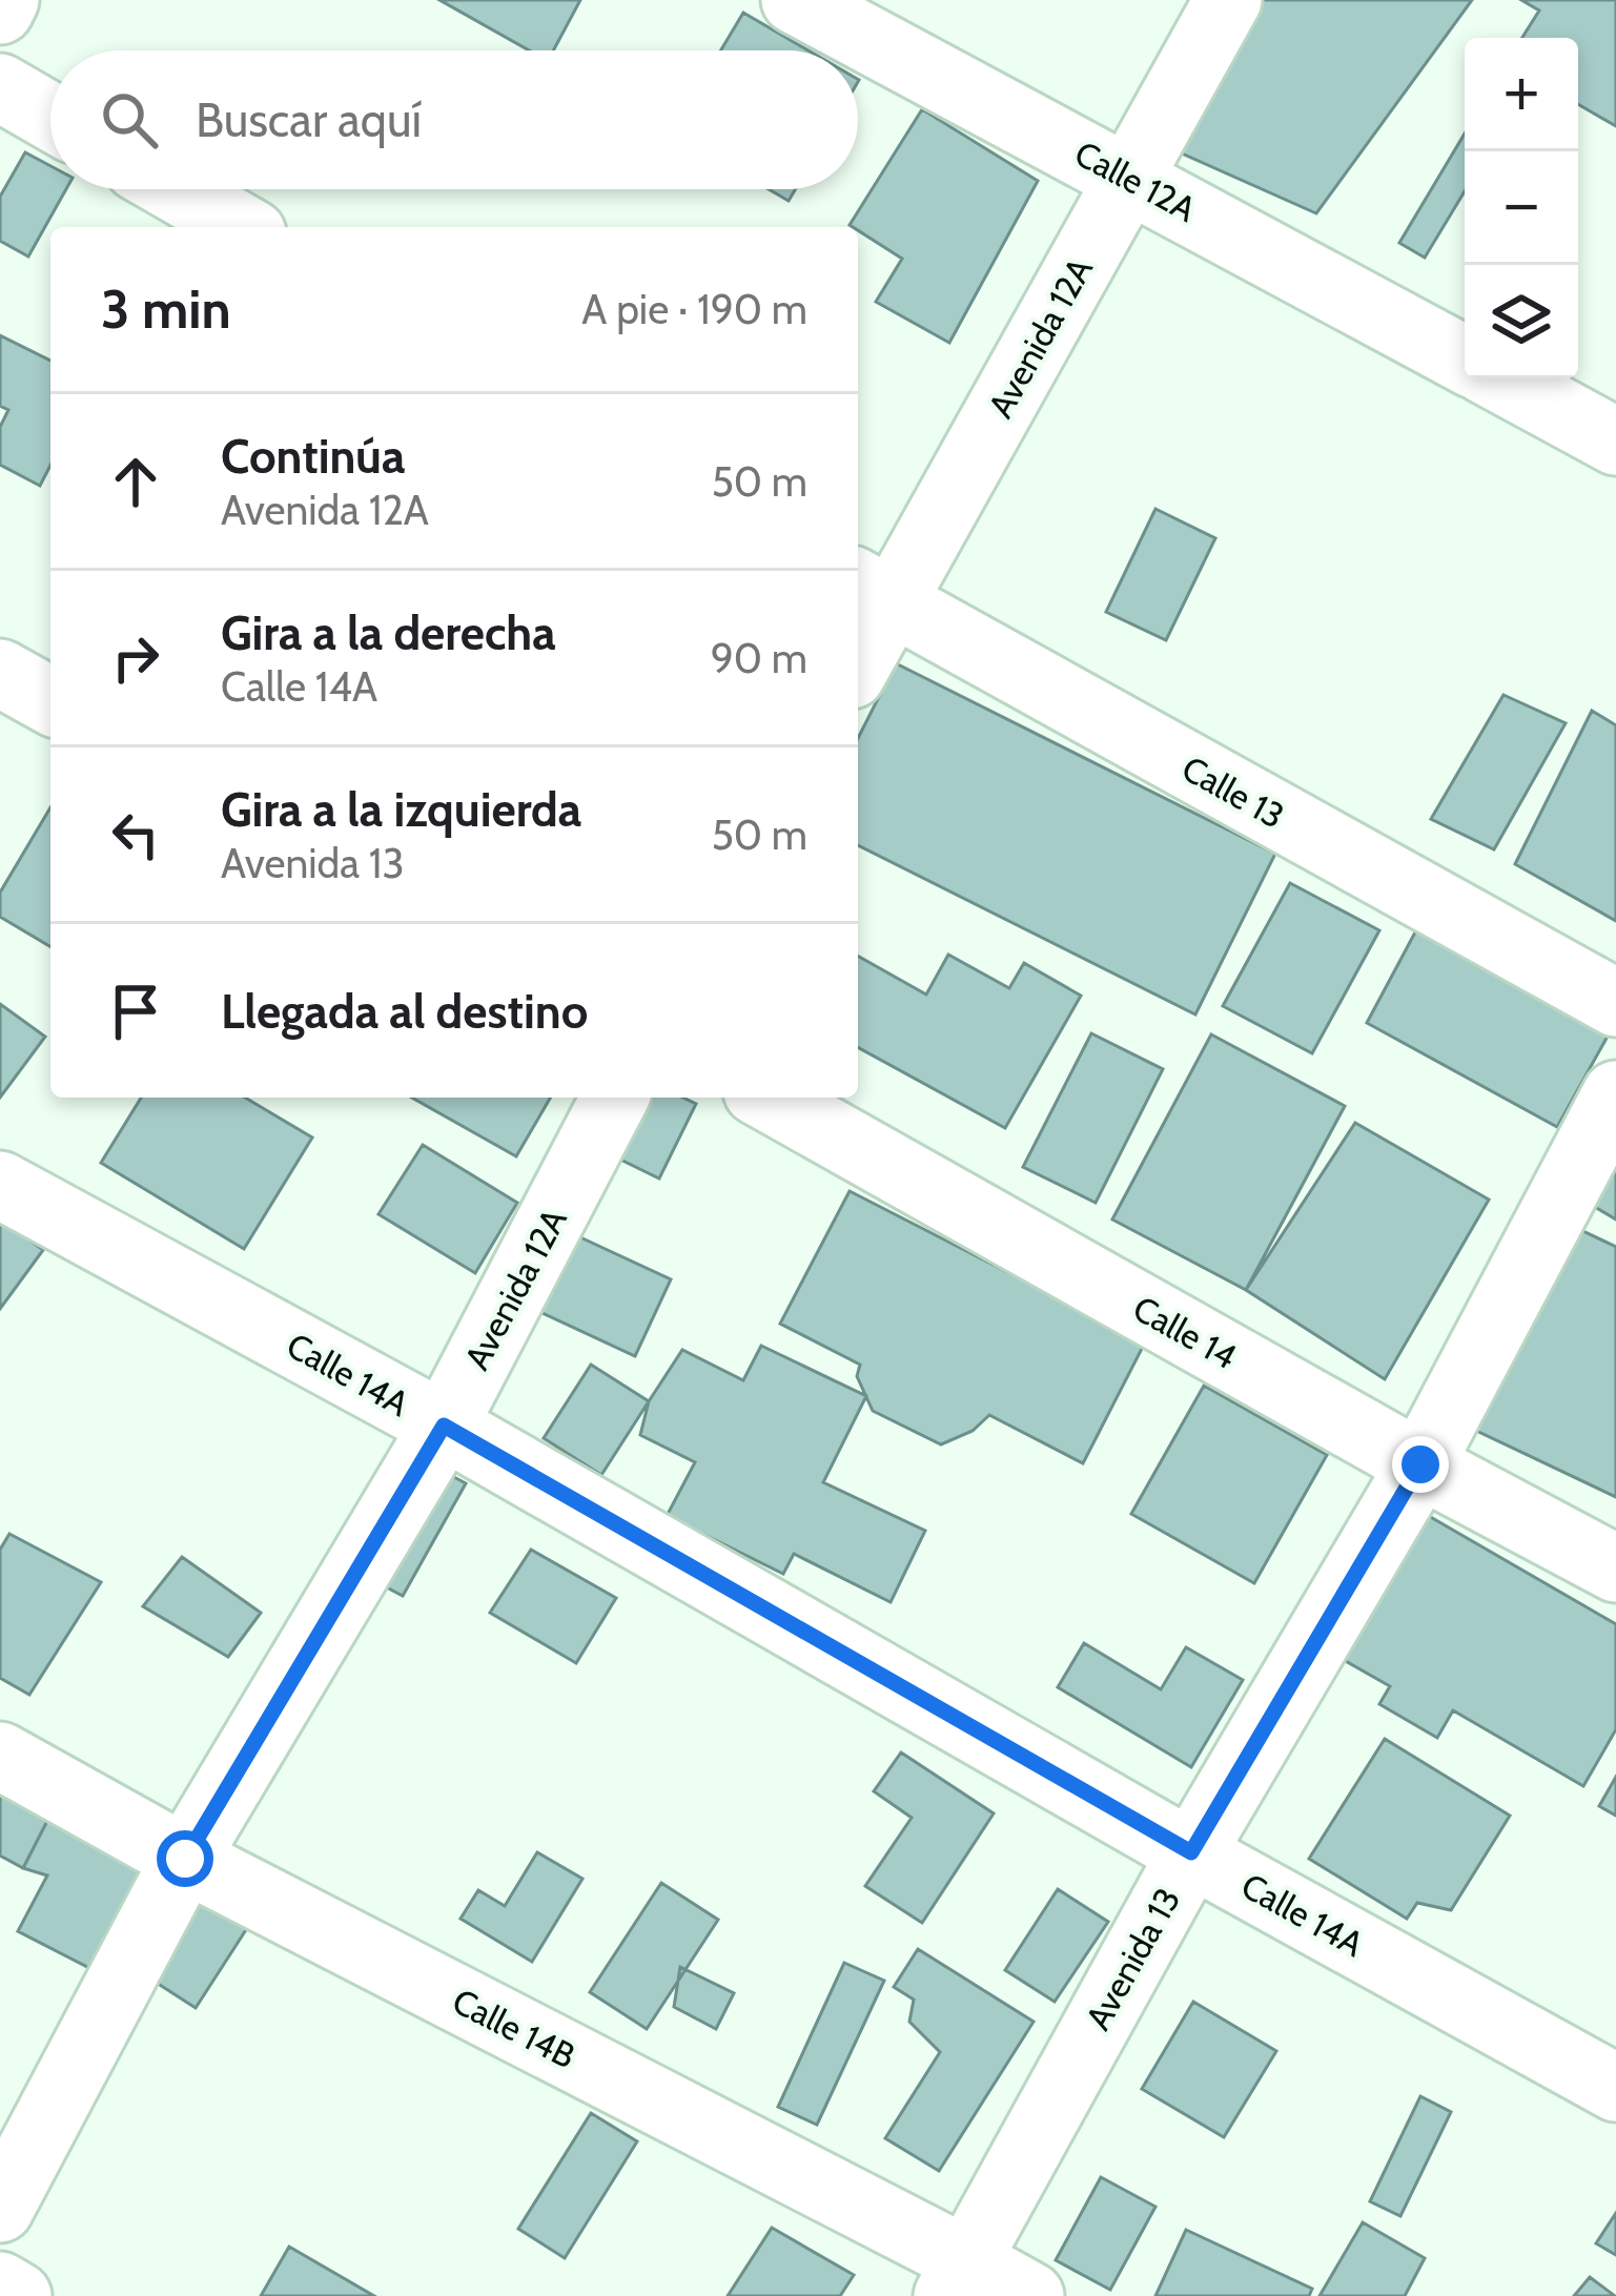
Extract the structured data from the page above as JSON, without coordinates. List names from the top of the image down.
{
  "streets": {
    "street": [
      "Calle 12A",
      "Avenida 12A",
      "Calle 13",
      "Calle 14",
      "Calle 14A",
      "Avenida 13",
      "Calle 14B"
    ]
  },
  "crossings": [
    ["Calle 12A", "Avenida 12A"],
    ["Avenida 12A", "Calle 13"],
    ["Avenida 12A", "Calle 14A"],
    ["Avenida 12A", "Calle 14B"],
    ["Calle 14", "Avenida 13"],
    ["Calle 14A", "Avenida 13"],
    ["Avenida 13", "Calle 14B"]
  ],
  "page": {
    "map_buttons": ["+", "−"],
    "search": "Buscar aquí",
    "heading": ["3 min", "A pie · 190 m"],
    "list": [
      ["Continúa", "Avenida 12A", "50 m"],
      ["Gira a la derecha", "Calle 14A", "90 m"],
      ["Gira a la izquierda", "Avenida 13", "50 m"],
      "Llegada al destino"
    ]
  }
}
